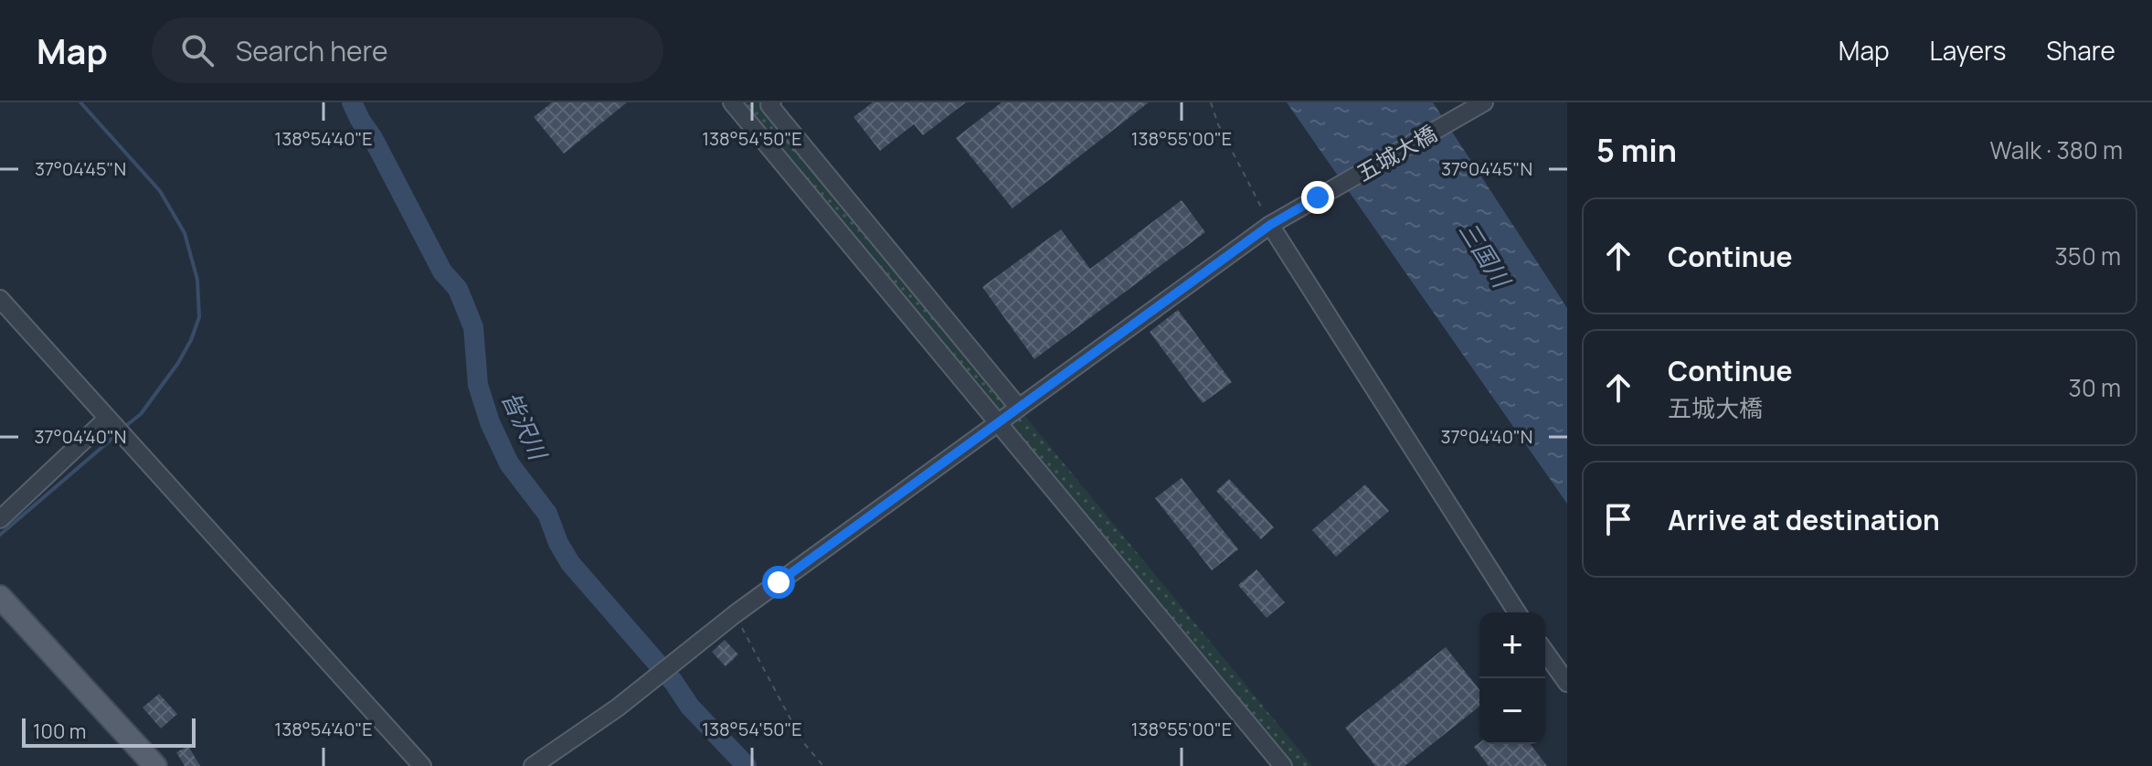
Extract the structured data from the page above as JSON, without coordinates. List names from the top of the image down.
{
  "streets": {
    "street": ["五城大橋"]
  },
  "water": ["三国川", "皆沢川"],
  "scale_bar": "100 m",
  "page": {
    "header": "Map",
    "search": "Search here",
    "nav": ["Map", "Layers", "Share"],
    "heading": ["5 min", "Walk · 380 m"],
    "list": [
      ["Continue", "350 m"],
      ["Continue", "五城大橋", "30 m"],
      "Arrive at destination"
    ],
    "map_buttons": ["+", "−"],
    "scale": "100 m"
  },
  "coordinates": [
    "138°54'40\"E",
    "138°54'50\"E",
    "138°55'00\"E",
    "37°04'45\"N",
    "37°04'40\"N"
  ]
}
